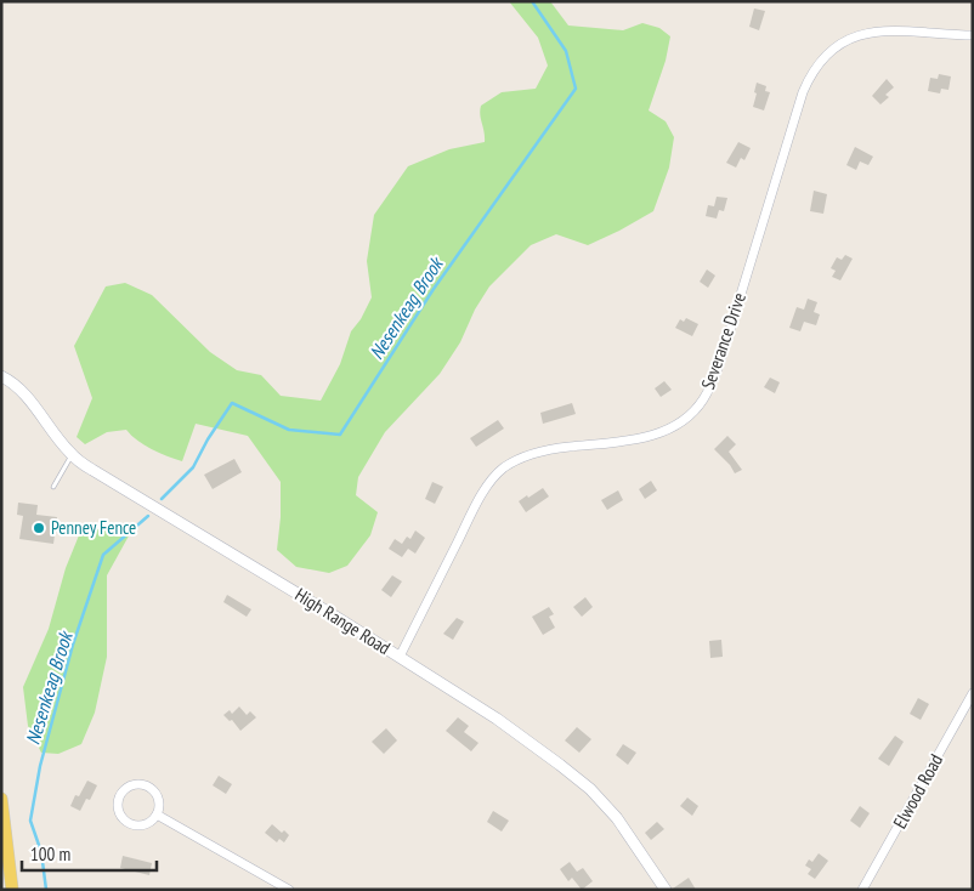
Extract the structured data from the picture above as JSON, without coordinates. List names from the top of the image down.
{
  "streets": {
    "street": ["Severance Drive", "High Range Road", "Elwood Road"]
  },
  "crossings": [
    ["Severance Drive", "High Range Road"]
  ],
  "water": ["Nesenkeag Brook"],
  "places": ["Penney Fence"],
  "scale_bar": "100 m"
}
